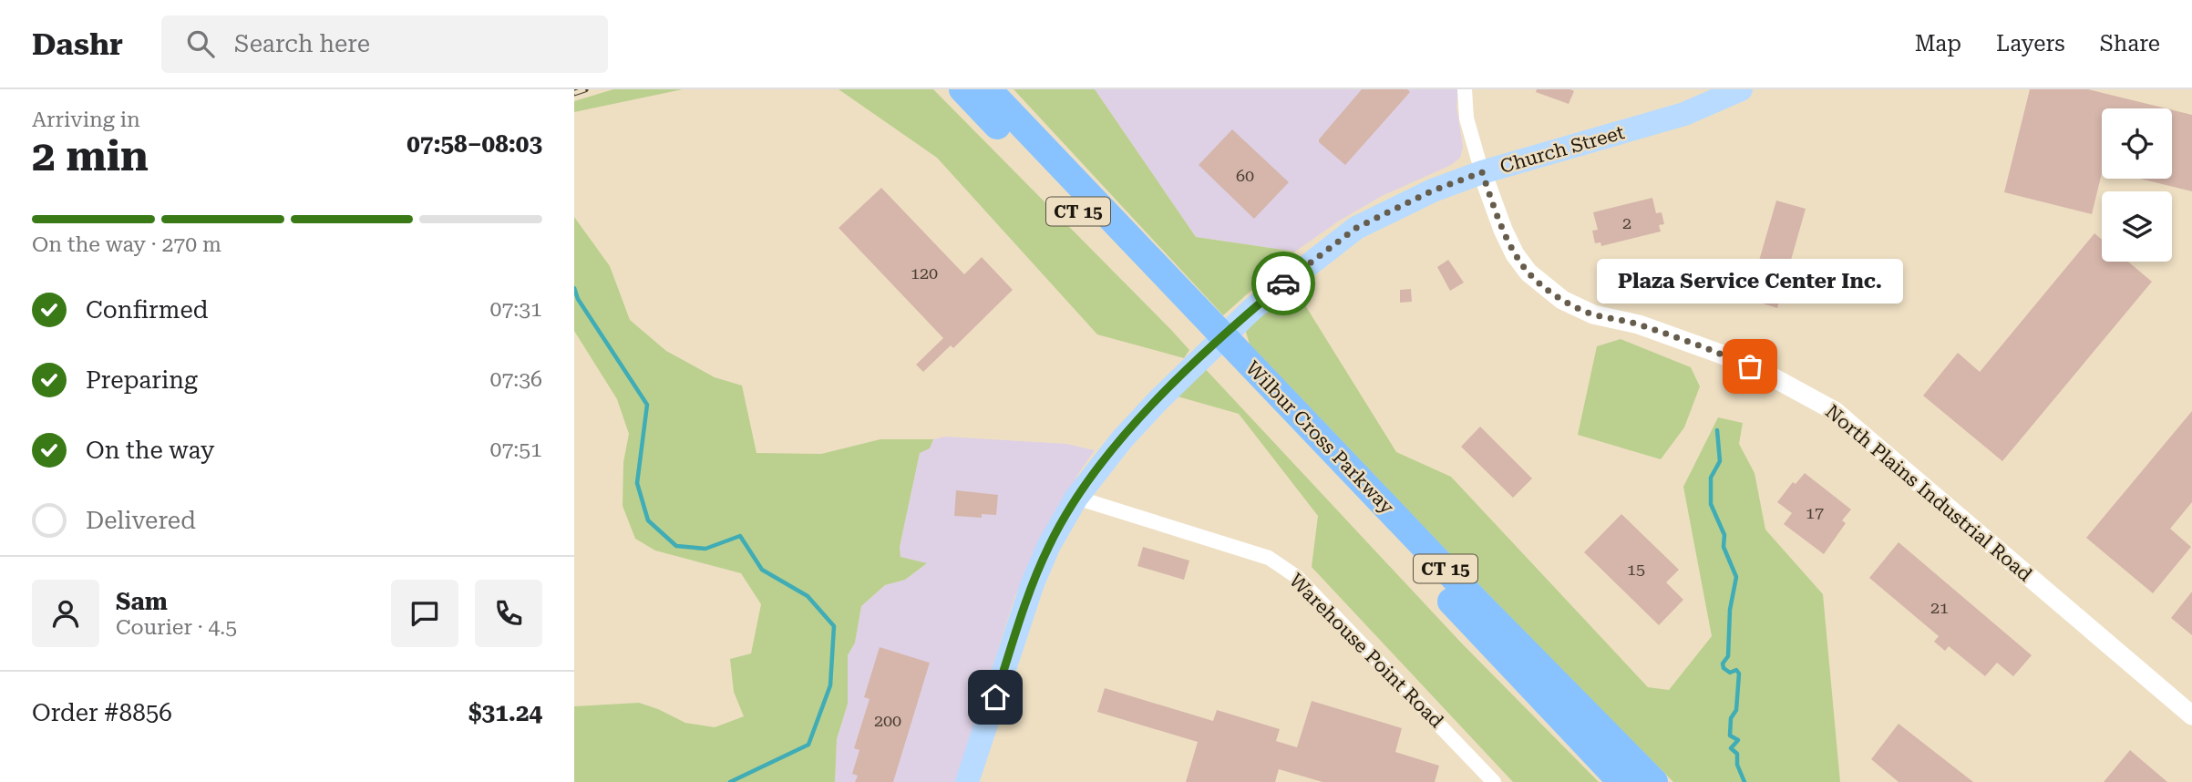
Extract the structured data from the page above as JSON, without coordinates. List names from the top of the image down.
{
  "streets": {
    "highway": ["CT 15", "Wilbur Cross Parkway"],
    "main road": ["Church Street"],
    "street": ["North Plains Industrial Road", "Warehouse Point Road"]
  },
  "crossings": [
    ["Church Street", "North Plains Industrial Road"],
    ["Church Street", "Warehouse Point Road"]
  ],
  "places": ["Plaza Service Center Inc."],
  "house_numbers": [
    "60",
    "2",
    "120",
    "17",
    "15",
    "21",
    "200"
  ],
  "page": {
    "header": "Dashr",
    "search": "Search here",
    "nav": ["Map", "Layers", "Share"],
    "heading": ["2 min", "Arriving in", "07:58–08:03"],
    "panel": [
      "Sam",
      "Courier · 4.5",
      "Order #8856",
      "$31.24"
    ],
    "bar": "On the way · 270 m",
    "bubble": "Plaza Service Center Inc.",
    "list": [
      ["Confirmed", "07:31"],
      ["Preparing", "07:36"],
      ["On the way", "07:51"],
      "Delivered"
    ]
  }
}
